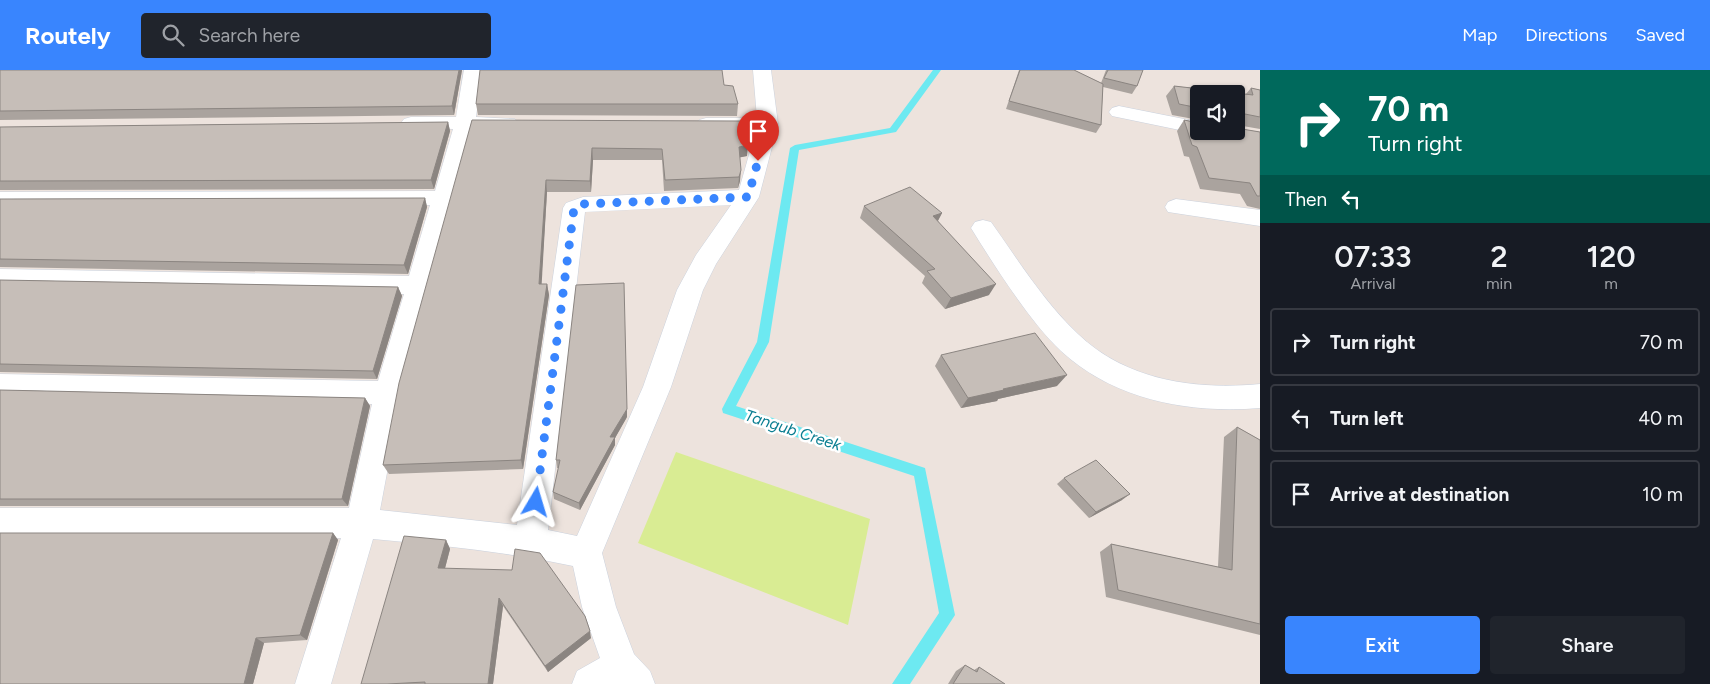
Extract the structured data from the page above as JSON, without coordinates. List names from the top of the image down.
{
  "water": ["Tangub Creek"],
  "page": {
    "header": "Routely",
    "search": "Search here",
    "nav": ["Map", "Directions", "Saved"],
    "turn": ["70 m", "Turn right"],
    "then": "Then",
    "eta": [
      "07:33",
      "Arrival",
      "2",
      "min",
      "120",
      "m"
    ],
    "list": [
      {
        "name": "Turn right",
        "value": "70 m"
      },
      {
        "name": "Turn left",
        "value": "40 m"
      },
      {
        "name": "Arrive at destination",
        "value": "10 m"
      }
    ],
    "buttons": ["Exit", "Share"]
  }
}
